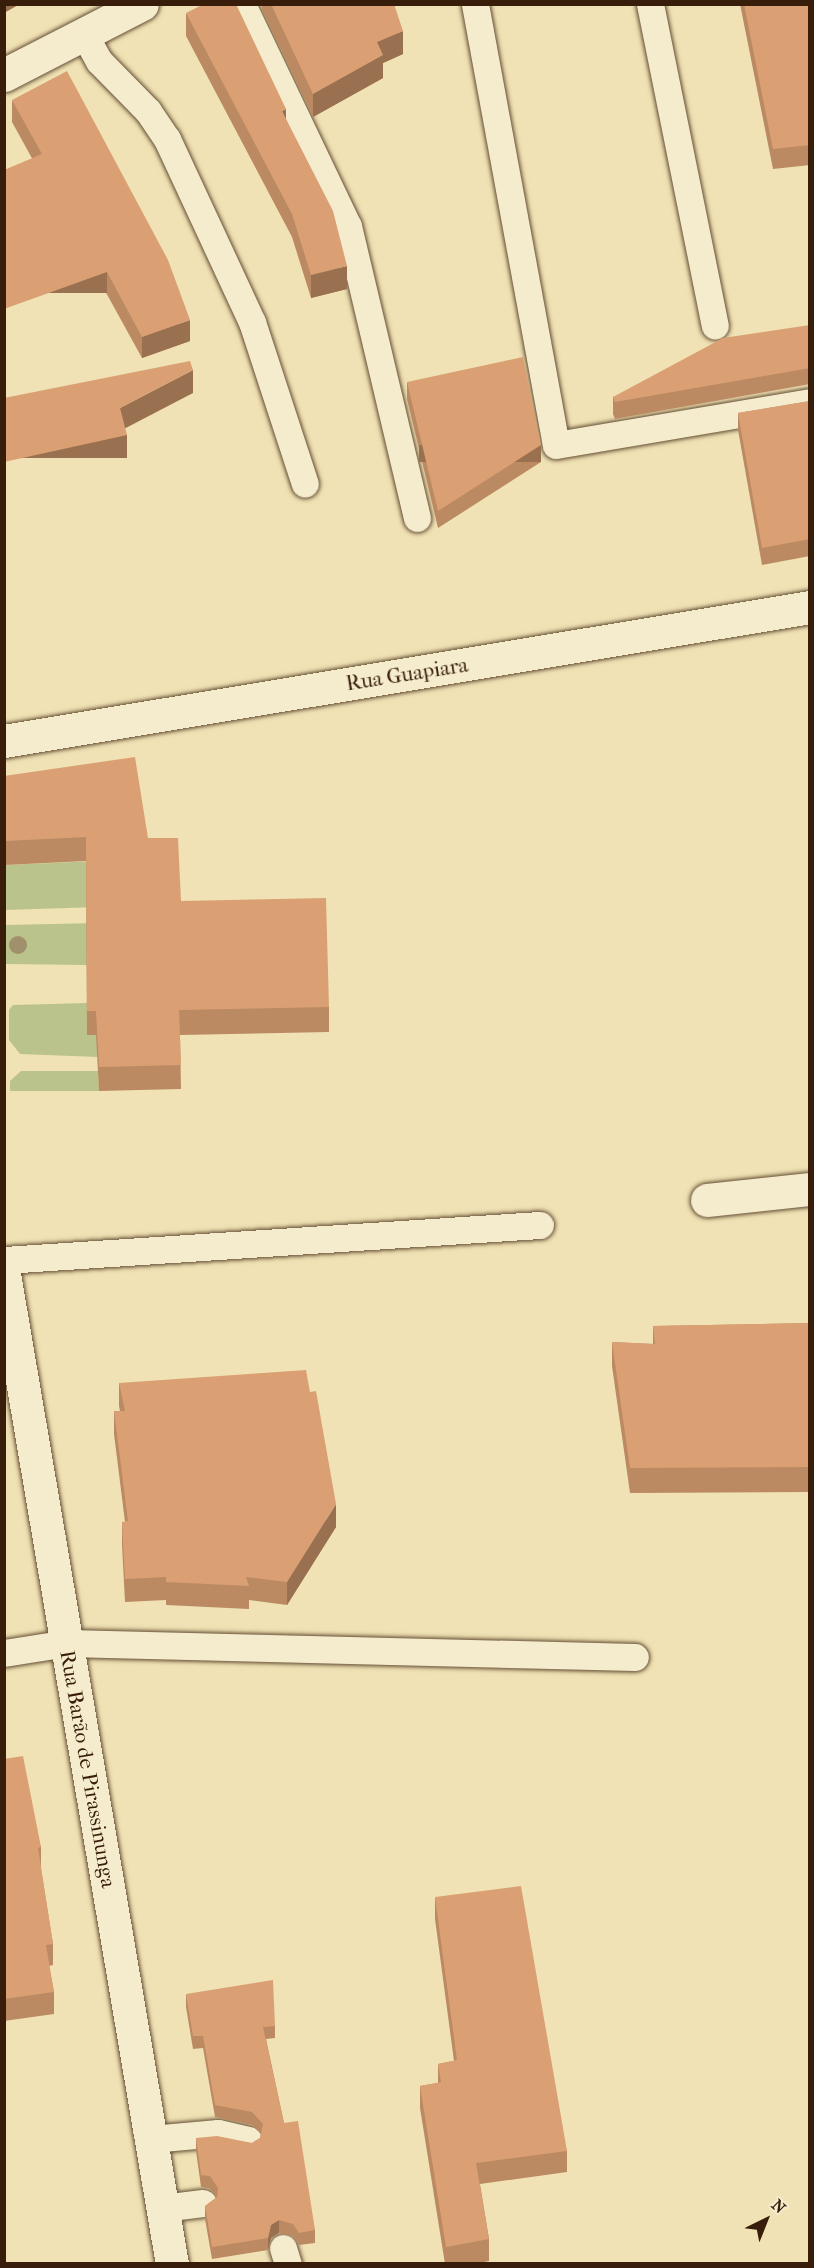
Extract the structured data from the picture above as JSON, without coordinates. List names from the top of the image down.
{
  "streets": {
    "street": ["Rua Guapiara", "Rua Barão de Pirassinunga"]
  },
  "north": "top right"
}
